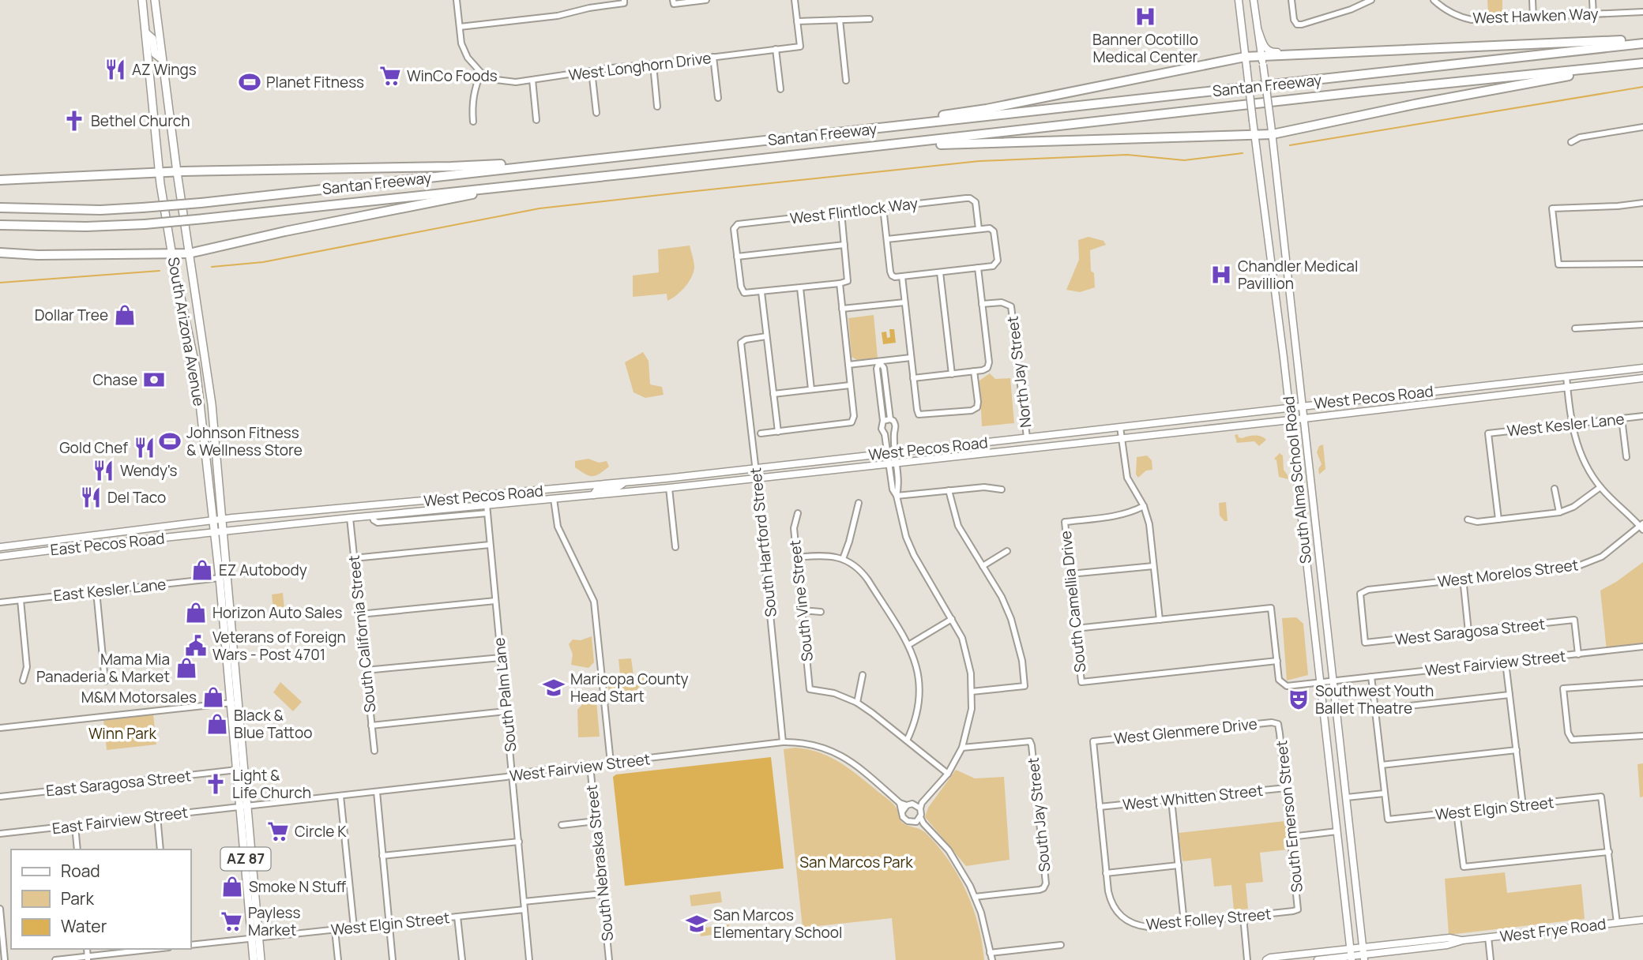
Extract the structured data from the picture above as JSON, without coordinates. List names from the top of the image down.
{
  "streets": {
    "highway": ["Santan Freeway"],
    "main road": [
      "South Arizona Avenue",
      "West Pecos Road",
      "South Alma School Road",
      "East Pecos Road",
      "AZ 87",
      "West Frye Road"
    ],
    "street": [
      "West Hawken Way",
      "West Longhorn Drive",
      "West Flintlock Way",
      "North Jay Street",
      "West Kesler Lane",
      "South Hartford Street",
      "West Morelos Street",
      "East Kesler Lane",
      "South Vine Street",
      "South Camellia Drive",
      "West Saragosa Street",
      "South California Street",
      "West Fairview Street",
      "South Palm Lane",
      "West Glenmere Drive",
      "East Saragosa Street",
      "West Whitten Street",
      "West Elgin Street",
      "South Jay Street",
      "South Emerson Street",
      "East Fairview Street",
      "South Nebraska Street",
      "West Folley Street"
    ]
  },
  "crossings": [
    ["South Arizona Avenue", "West Pecos Road"],
    ["South Arizona Avenue", "East Pecos Road"],
    ["South Arizona Avenue", "East Kesler Lane"],
    ["South Arizona Avenue", "West Fairview Street"],
    ["South Arizona Avenue", "East Saragosa Street"],
    ["South Arizona Avenue", "West Elgin Street"],
    ["South Arizona Avenue", "East Fairview Street"],
    ["North Jay Street", "West Pecos Road"],
    ["West Pecos Road", "South Alma School Road"],
    ["West Pecos Road", "South Hartford Street"],
    ["West Pecos Road", "East Pecos Road"],
    ["West Pecos Road", "South California Street"],
    ["West Pecos Road", "South Palm Lane"],
    ["South Alma School Road", "West Fairview Street"],
    ["South Alma School Road", "West Frye Road"],
    ["South Hartford Street", "West Fairview Street"],
    ["West Morelos Street", "West Saragosa Street"],
    ["South Camellia Drive", "West Fairview Street"],
    ["West Saragosa Street", "West Fairview Street"],
    ["West Fairview Street", "South Palm Lane"],
    ["West Fairview Street", "East Fairview Street"],
    ["West Fairview Street", "South Nebraska Street"],
    ["South Palm Lane", "West Elgin Street"],
    ["West Glenmere Drive", "West Whitten Street"],
    ["West Glenmere Drive", "South Emerson Street"],
    ["West Whitten Street", "South Emerson Street"],
    ["South Emerson Street", "West Folley Street"]
  ],
  "parks": ["Winn Park", "San Marcos Park"],
  "places": {
    "hospital": ["Banner Ocotillo Medical Center", "Chandler Medical Pavillion"],
    "restaurant": [
      "AZ Wings",
      "Gold Chef",
      "Wendy's",
      "Del Taco"
    ],
    "supermarket": ["WinCo Foods", "Circle K", "Payless Market"],
    "sports": ["Planet Fitness", "Johnson Fitness & Wellness Store"],
    "church": ["Bethel Church", "Light & Life Church"],
    "shop": [
      "Dollar Tree",
      "EZ Autobody",
      "Horizon Auto Sales",
      "Mama Mia Panaderia & Market",
      "M&M Motorsales",
      "Black & Blue Tattoo",
      "Smoke N Stuff"
    ],
    "bank": ["Chase"],
    "public building": ["Veterans of Foreign Wars - Post 4701"],
    "school or university": ["Maricopa County Head Start", "San Marcos Elementary School"],
    "theatre": ["Southwest Youth Ballet Theatre"]
  },
  "legend": ["Road", "Park", "Water"]
}
